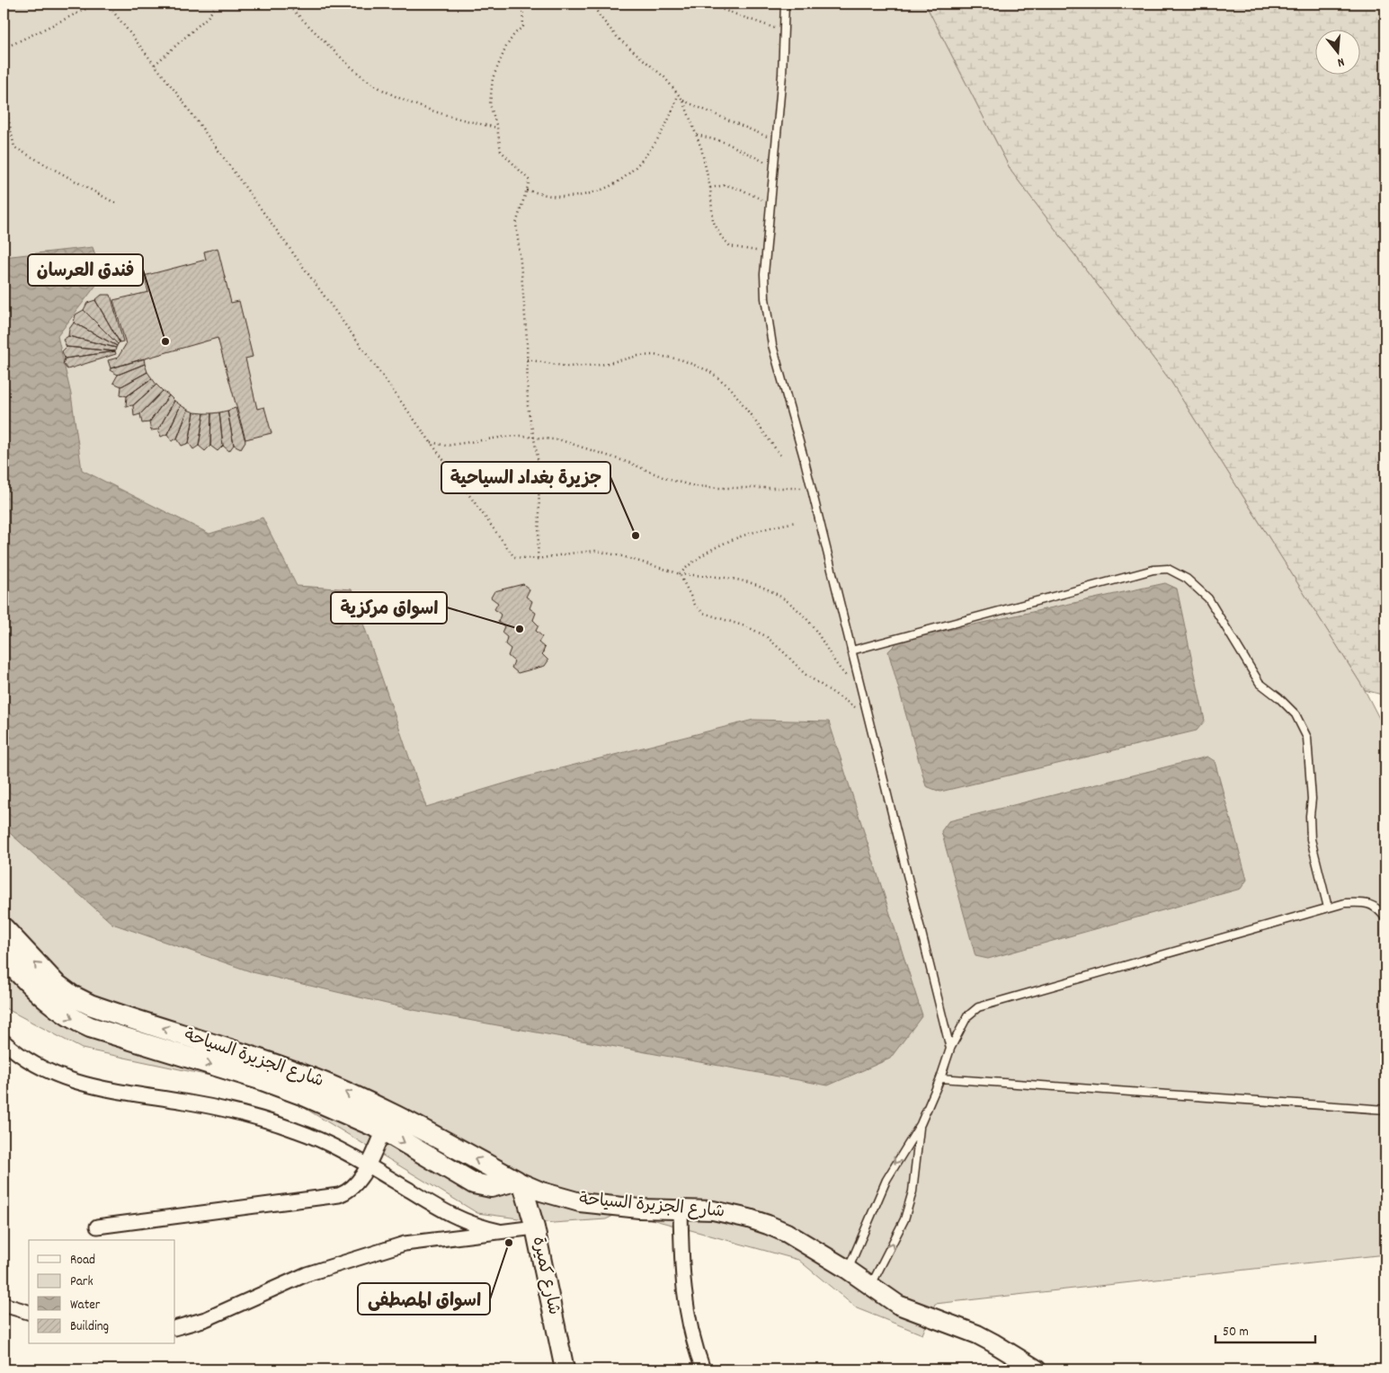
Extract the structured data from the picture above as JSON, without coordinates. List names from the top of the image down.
{
  "streets": {
    "main road": ["شارع الجزيرة السياحة"],
    "street": ["شارع كميرة"]
  },
  "crossings": [
    ["شارع الجزيرة السياحة", "شارع كميرة"]
  ],
  "places": [
    "فندق العرسان",
    "جزيرة بغداد السياحية",
    "اسواق مركزية",
    "اسواق المصطفى"
  ],
  "legend": [
    "Road",
    "Park",
    "Water",
    "Building"
  ],
  "scale_bar": "50 m",
  "north": "bottom"
}
